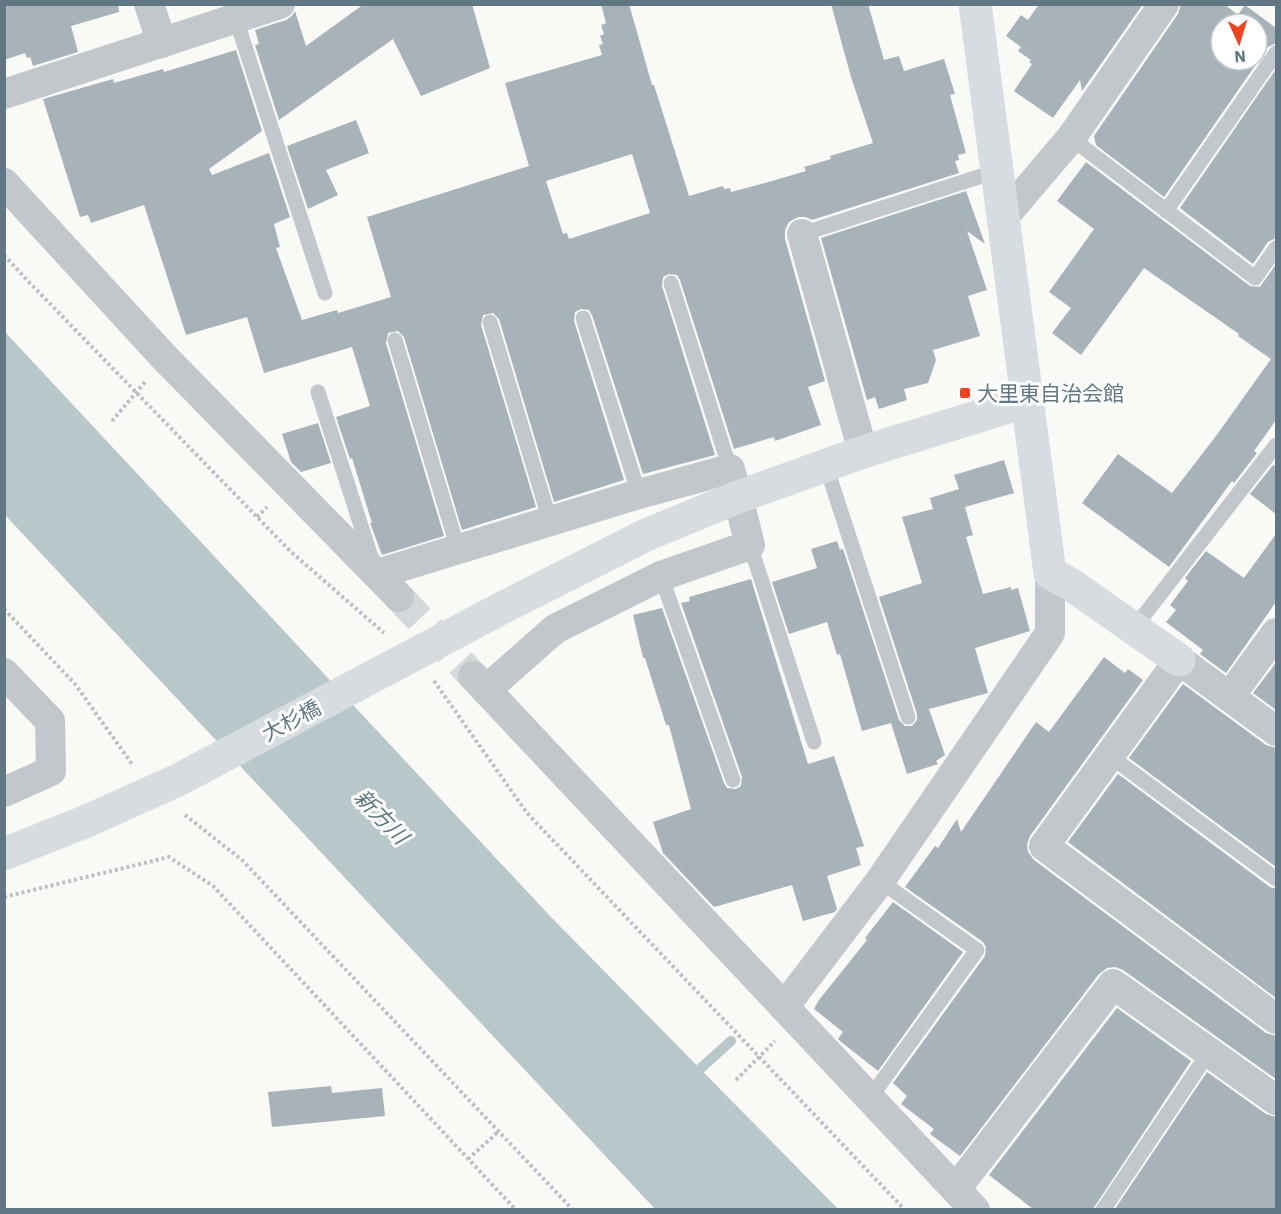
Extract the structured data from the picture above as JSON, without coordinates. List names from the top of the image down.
{
  "streets": {
    "street": ["大杉橋"]
  },
  "water": ["新方川"],
  "places": {
    "transit": ["大里東自治会館"]
  },
  "north": "bottom"
}
